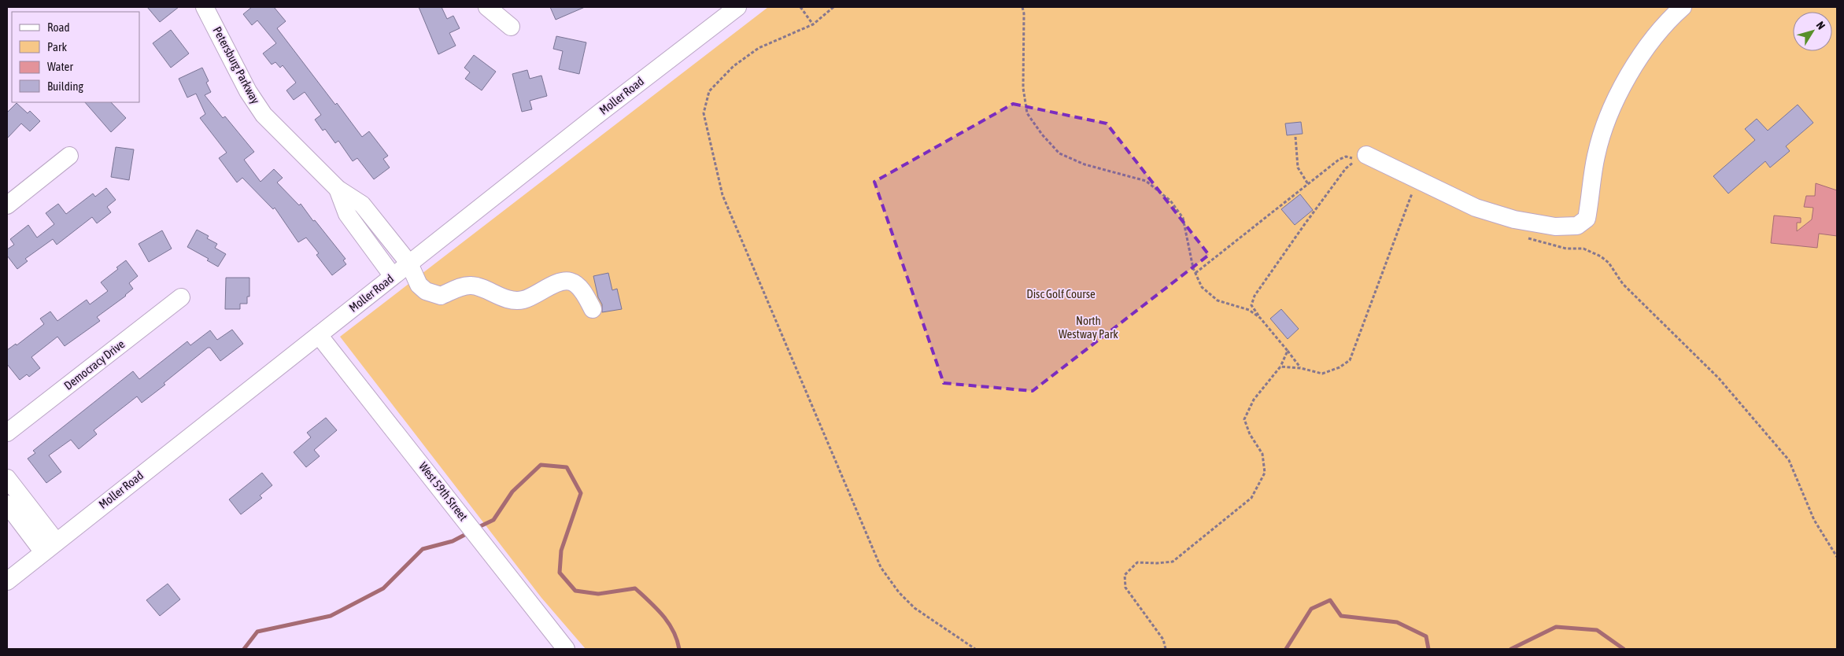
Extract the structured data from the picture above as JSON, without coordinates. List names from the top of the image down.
{
  "streets": {
    "street": [
      "Petersburg Parkway",
      "Moller Road",
      "Democracy Drive",
      "West 59th Street"
    ]
  },
  "crossings": [
    ["Petersburg Parkway", "Moller Road"],
    ["Moller Road", "West 59th Street"]
  ],
  "parks": ["Disc Golf Course", "North Westway Park"],
  "legend": [
    "Road",
    "Park",
    "Water",
    "Building"
  ],
  "north": "top right"
}
